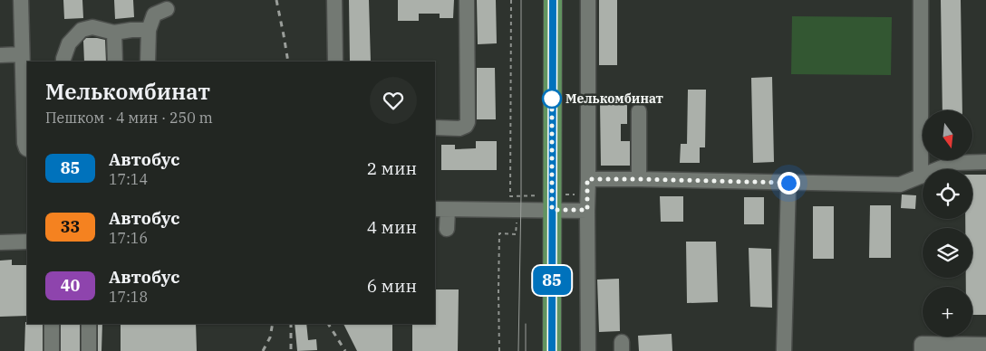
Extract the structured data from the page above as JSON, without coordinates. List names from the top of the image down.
{
  "places": ["Мелькомбинат"],
  "lines": ["bus line 85"],
  "north": "bottom",
  "page": {
    "on_map": "85",
    "heading": ["Мелькомбинат", "Пешком · 4 мин · 250 m"],
    "map_buttons": "+",
    "list": [
      {
        "mark": "85",
        "name": "Автобус",
        "note": "17:14",
        "value": "2 мин"
      },
      {
        "mark": "33",
        "name": "Автобус",
        "note": "17:16",
        "value": "4 мин"
      },
      {
        "mark": "40",
        "name": "Автобус",
        "note": "17:18",
        "value": "6 мин"
      }
    ]
  }
}
